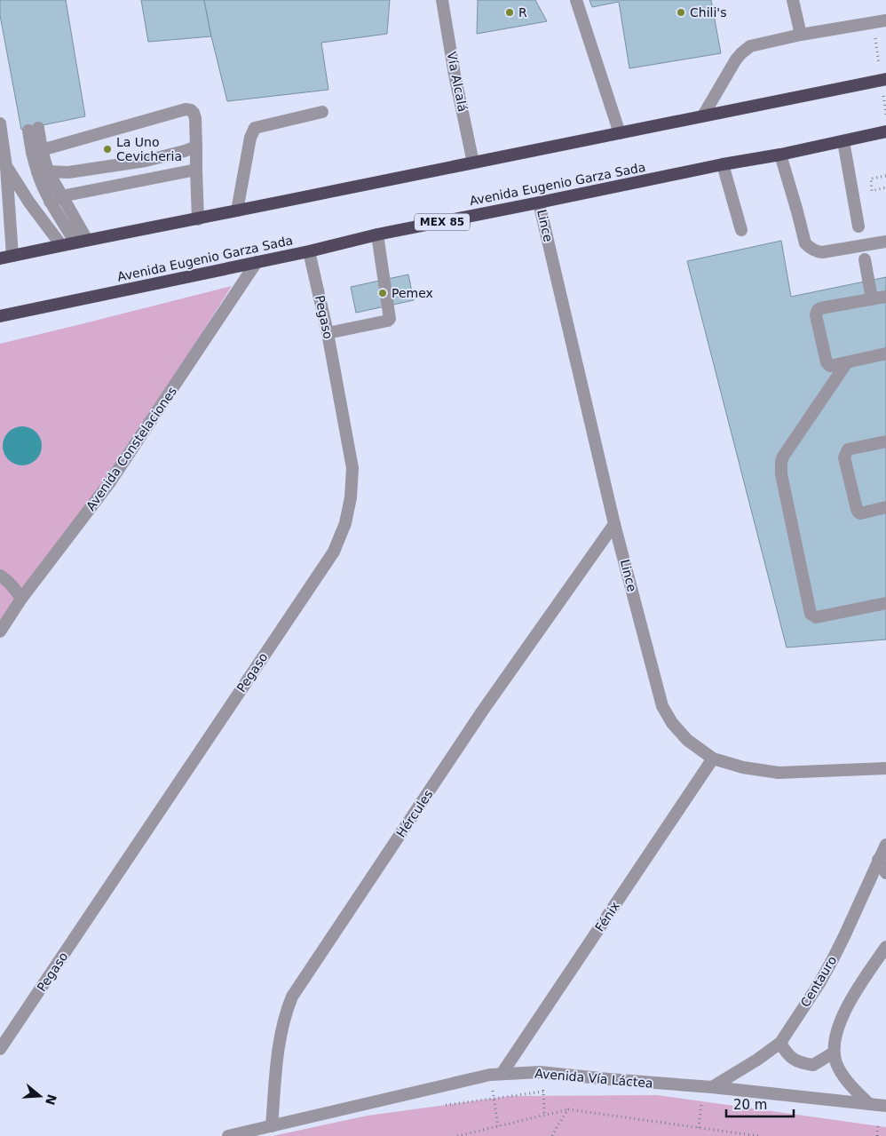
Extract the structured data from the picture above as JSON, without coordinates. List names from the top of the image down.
{
  "streets": {
    "highway": ["Avenida Eugenio Garza Sada", "MEX 85"],
    "street": [
      "Vía Alcalá",
      "Lince",
      "Pegaso",
      "Avenida Constelaciones",
      "Hércules",
      "Fénix",
      "Centauro",
      "Avenida Vía Láctea"
    ]
  },
  "crossings": [
    ["Avenida Eugenio Garza Sada", "Lince"],
    ["Avenida Eugenio Garza Sada", "Pegaso"],
    ["Avenida Eugenio Garza Sada", "Avenida Constelaciones"],
    ["Lince", "Hércules"],
    ["Lince", "Fénix"],
    ["Hércules", "Avenida Vía Láctea"],
    ["Fénix", "Avenida Vía Láctea"],
    ["Centauro", "Avenida Vía Láctea"]
  ],
  "places": [
    "R",
    "Chili's",
    "La Uno Cevicheria",
    "Pemex"
  ],
  "scale_bar": "20 m",
  "north": "right"
}
